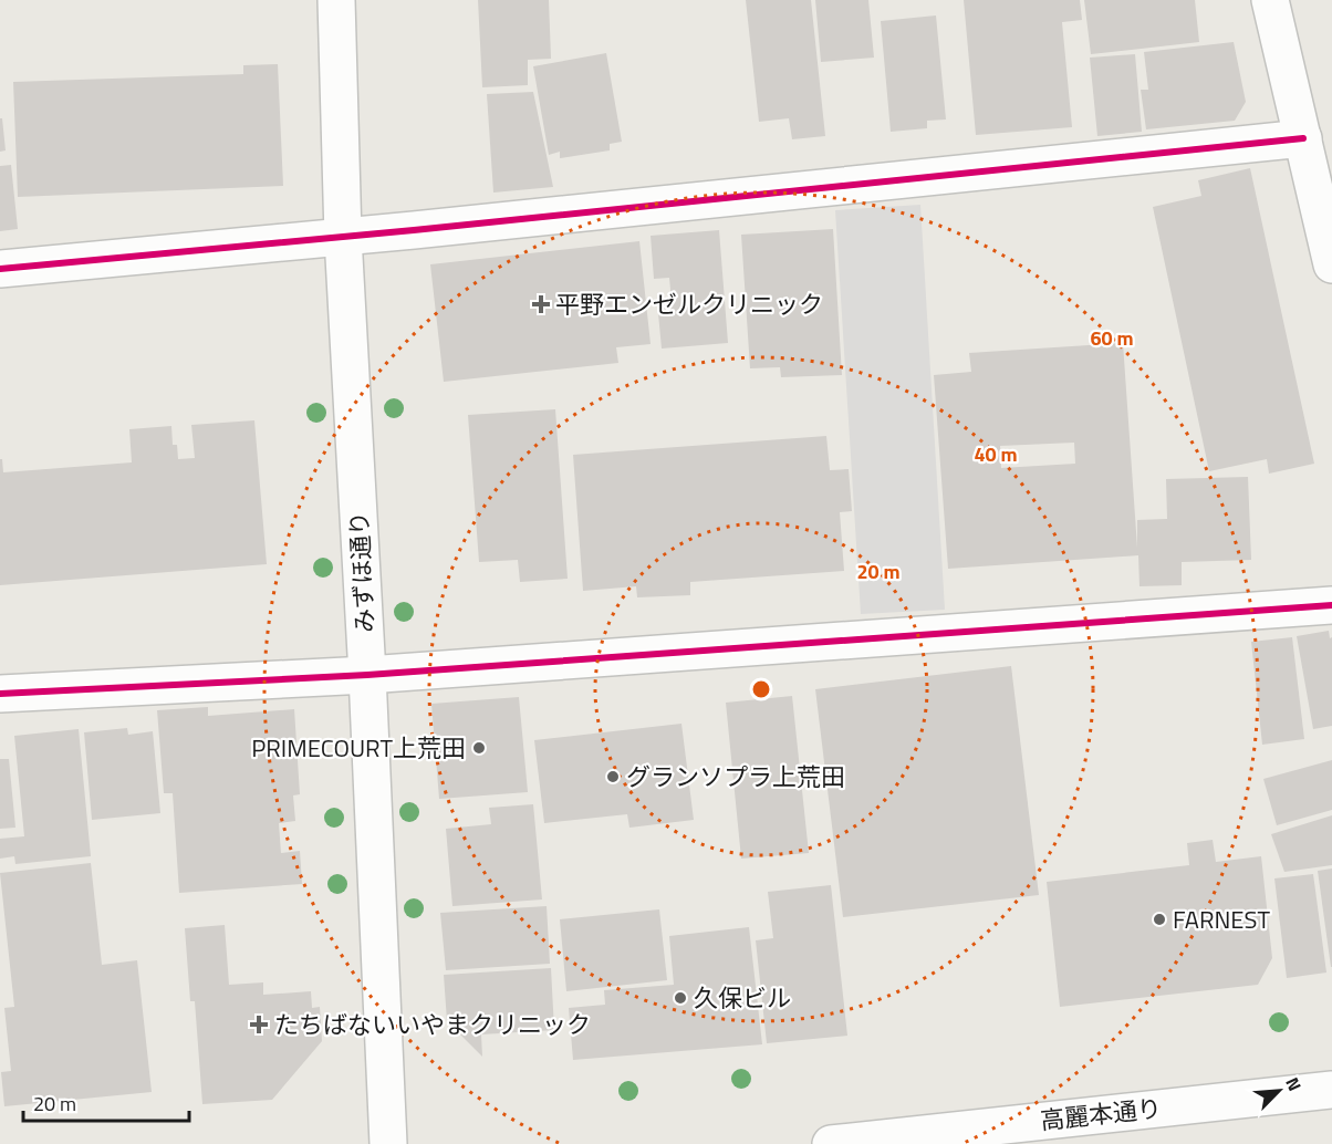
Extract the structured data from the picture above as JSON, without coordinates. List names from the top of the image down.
{
  "streets": {
    "street": ["みずほ通り", "高麗本通り"]
  },
  "places": {
    "health": ["平野エンゼルクリニック", "たちばないいやまクリニック"],
    "other": [
      "PRIMECOURT上荒田",
      "グランソプラ上荒田",
      "FARNEST",
      "久保ビル"
    ]
  },
  "scale_bar": "20 m",
  "north": "top right",
  "rings": ["60 m", "40 m", "20 m"]
}
